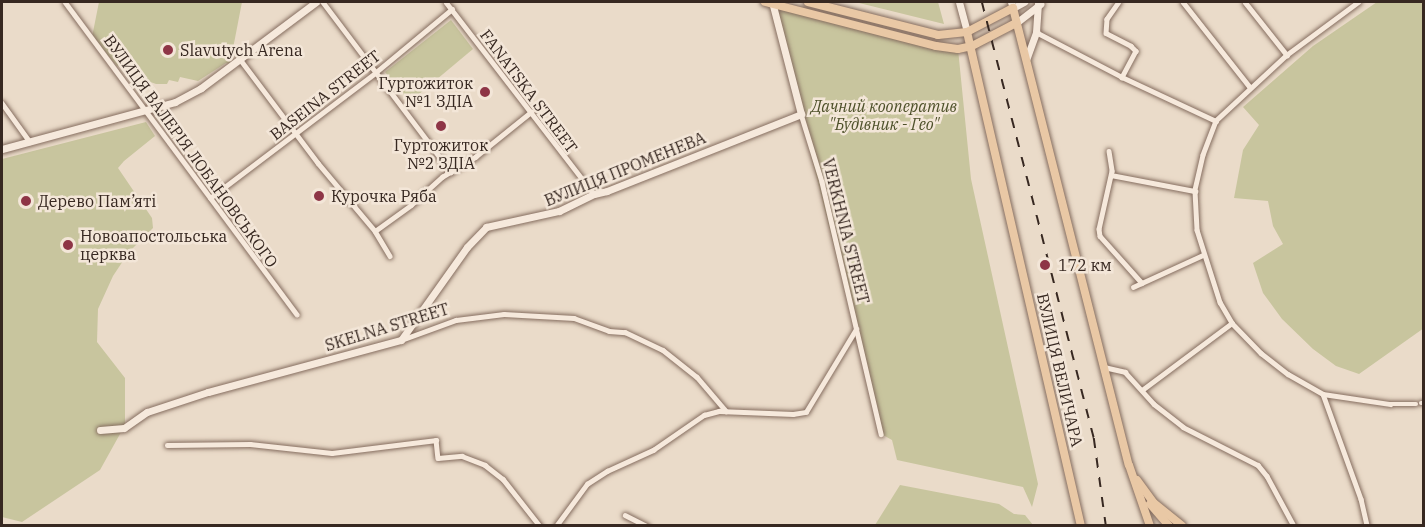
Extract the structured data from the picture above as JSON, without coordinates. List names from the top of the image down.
{
  "streets": {
    "main road": ["ВУЛИЦЯ ВЕЛИЧАРА"],
    "street": [
      "FANATSKA STREET",
      "BASEINA STREET",
      "ВУЛИЦЯ ВАЛЕРІЯ ЛОБАНОВСЬКОГО",
      "ВУЛИЦЯ ПРОМЕНЕВА",
      "VERKHNIA STREET",
      "SKELNA STREET"
    ]
  },
  "crossings": [
    ["FANATSKA STREET", "BASEINA STREET"],
    ["FANATSKA STREET", "ВУЛИЦЯ ПРОМЕНЕВА"],
    ["BASEINA STREET", "ВУЛИЦЯ ВАЛЕРІЯ ЛОБАНОВСЬКОГО"],
    ["ВУЛИЦЯ ПРОМЕНЕВА", "VERKHNIA STREET"],
    ["ВУЛИЦЯ ПРОМЕНЕВА", "SKELNA STREET"]
  ],
  "parks": ["Дачний кооператив \"Будівник - Гео\""],
  "places": [
    "Slavutych Arena",
    "Гуртожиток №1 ЗДІА",
    "Гуртожиток №2 ЗДІА",
    "Курочка Ряба",
    "Дерево Пам’яті",
    "Новоапостольська церква",
    "172 км"
  ]
}
